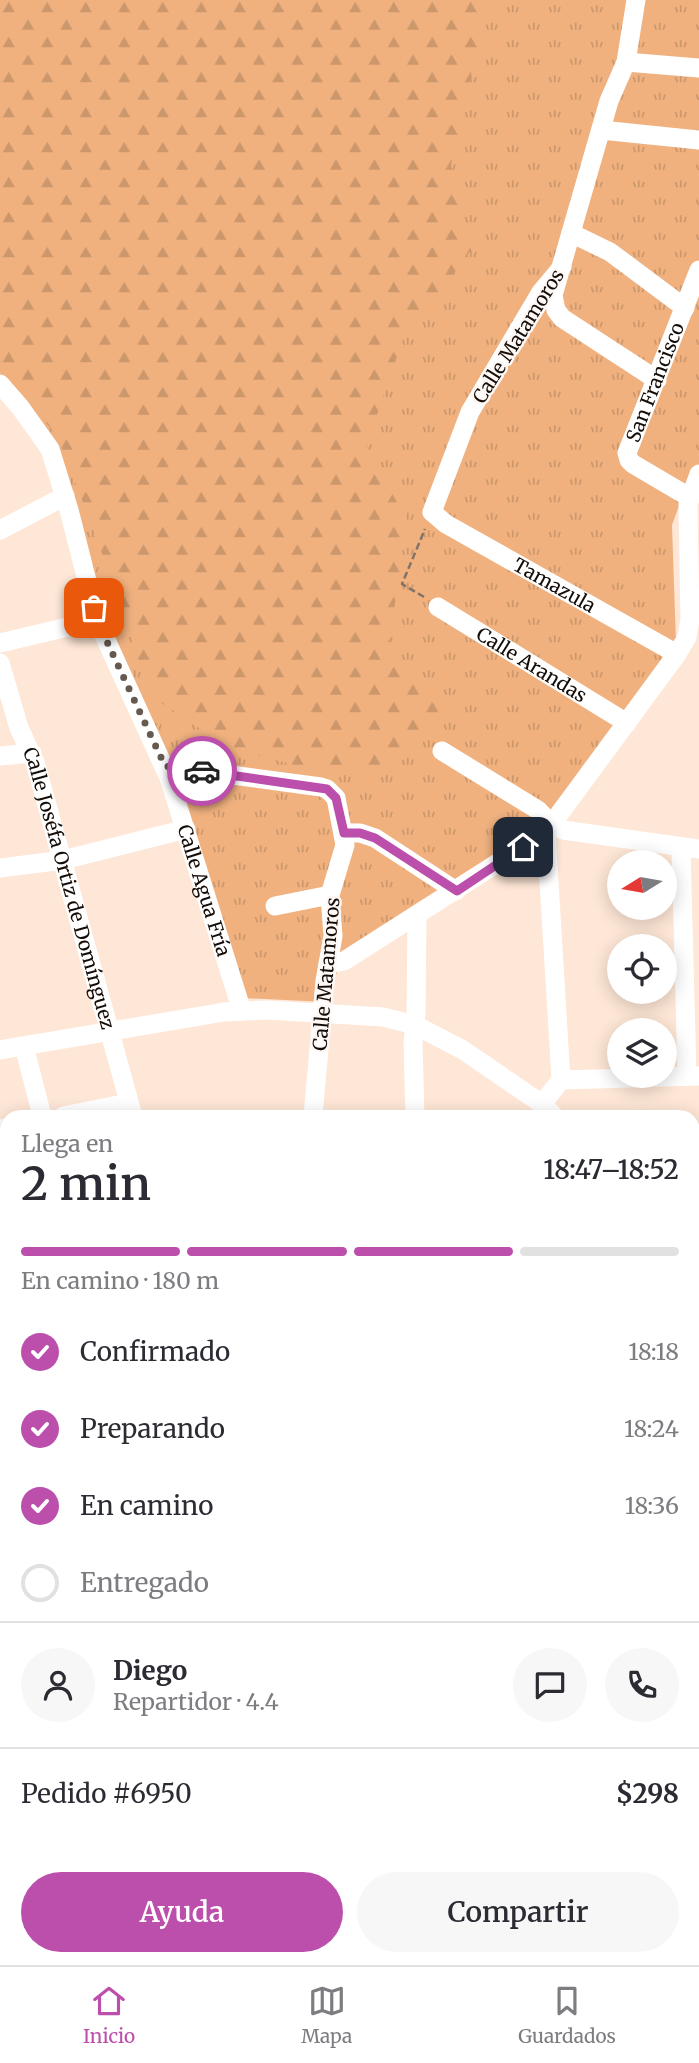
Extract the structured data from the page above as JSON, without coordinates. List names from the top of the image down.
{
  "streets": {
    "street": [
      "Calle Matamoros",
      "San Francisco",
      "Tamazula",
      "Calle Arandas",
      "Calle Joséfa Ortiz de Domínguez",
      "Calle Agua Fría"
    ]
  },
  "crossings": [
    ["Calle Matamoros", "Tamazula"],
    ["Calle Matamoros", "Calle Agua Fría"]
  ],
  "north": "left",
  "page": {
    "heading": ["2 min", "Llega en", "18:47–18:52"],
    "panel": [
      "Diego",
      "Repartidor · 4.4",
      "Pedido #6950",
      "$298"
    ],
    "bar": "En camino · 180 m",
    "list": [
      ["Confirmado", "18:18"],
      ["Preparando", "18:24"],
      ["En camino", "18:36"],
      "Entregado"
    ],
    "buttons": ["Ayuda", "Compartir"],
    "tabs": ["Inicio", "Mapa", "Guardados"]
  }
}
